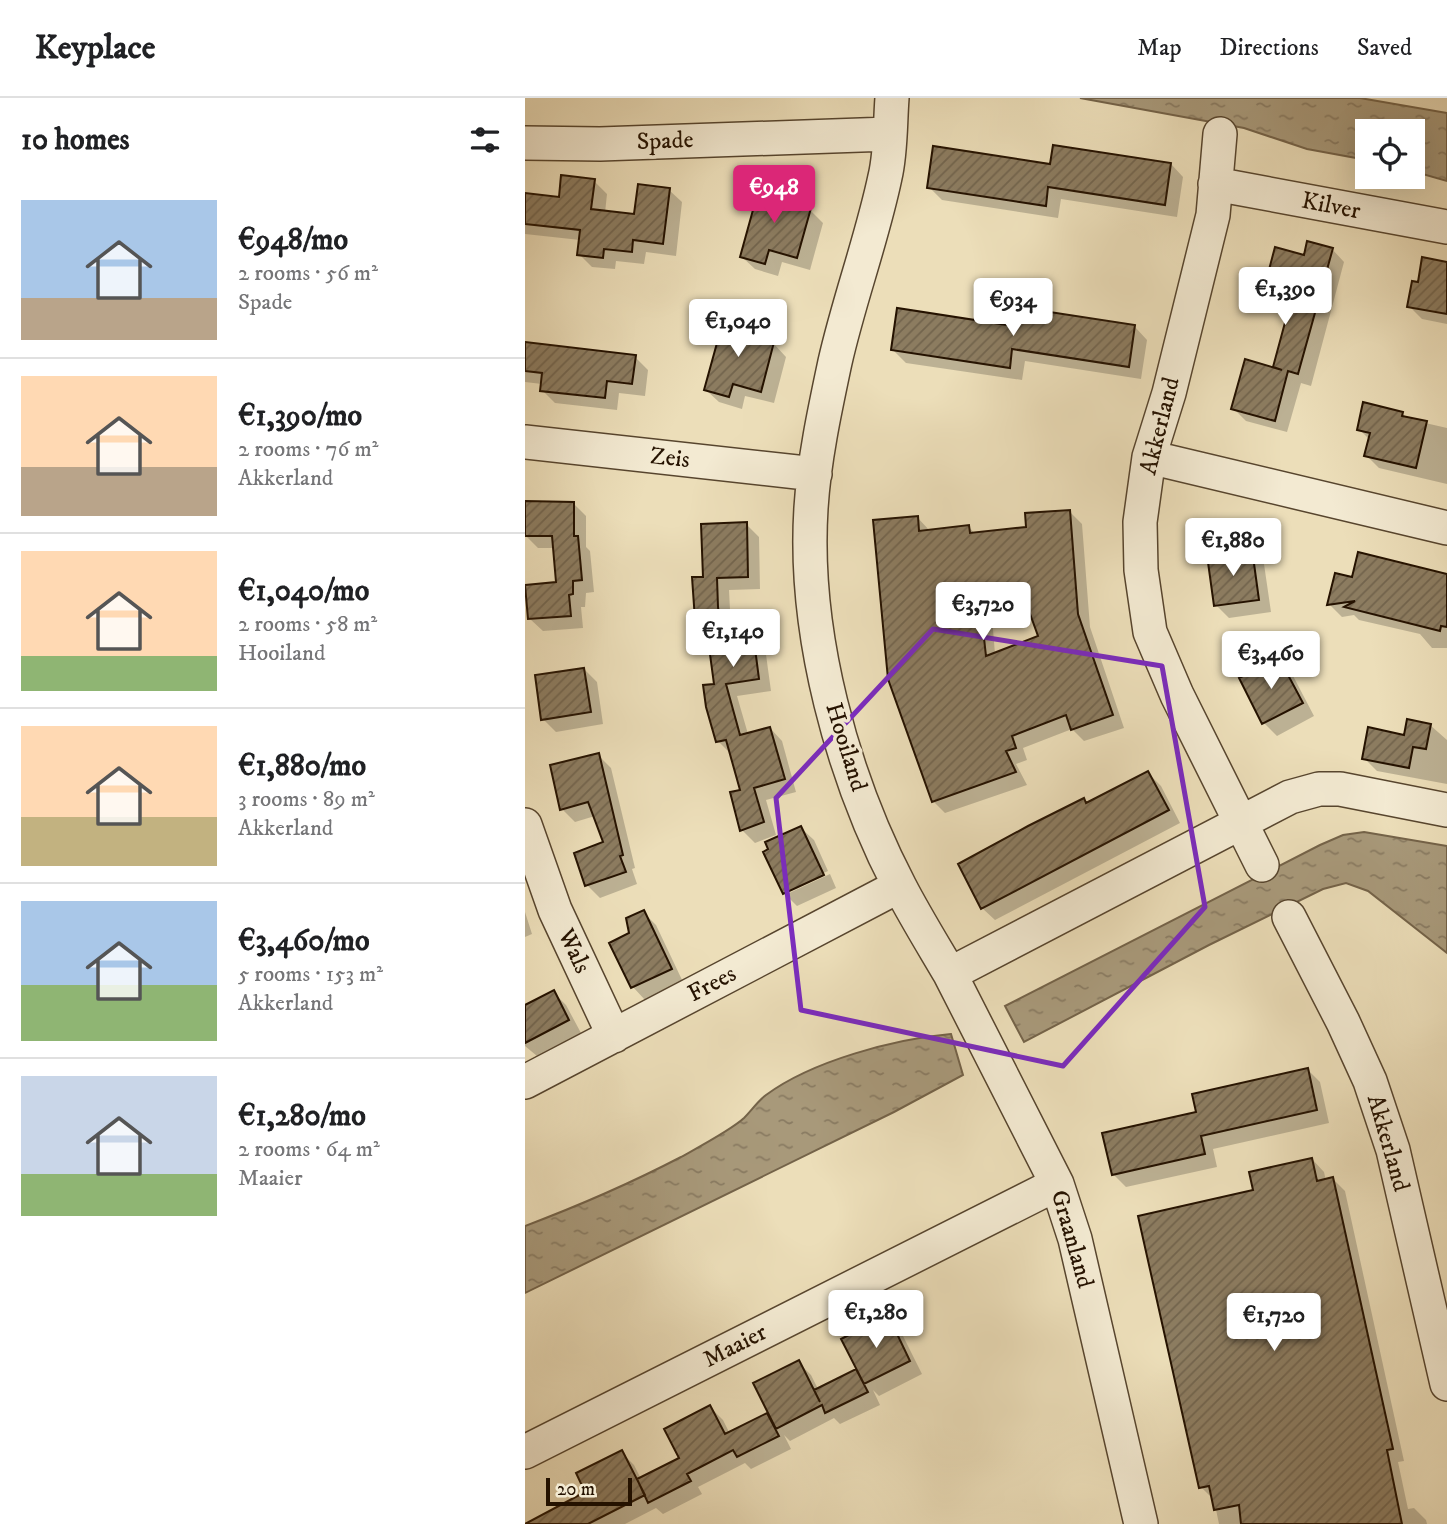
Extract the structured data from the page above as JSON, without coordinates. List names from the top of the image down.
{
  "streets": {
    "street": [
      "Spade",
      "Kilver",
      "Akkerland",
      "Zeis",
      "Hooiland",
      "Wals",
      "Frees",
      "Graanland",
      "Maaier"
    ]
  },
  "crossings": [
    ["Spade", "Hooiland"],
    ["Kilver", "Akkerland"],
    ["Zeis", "Hooiland"],
    ["Hooiland", "Frees"],
    ["Hooiland", "Graanland"],
    ["Wals", "Frees"],
    ["Graanland", "Maaier"]
  ],
  "scale_bar": "20 m",
  "page": {
    "header": "Keyplace",
    "nav": ["Map", "Directions", "Saved"],
    "heading": "10 homes",
    "price": [
      "€948",
      "€1,390",
      "€934",
      "€1,040",
      "€1,880",
      "€3,720",
      "€1,140",
      "€3,460",
      "€1,280",
      "€1,720"
    ],
    "list": [
      {
        "name": "€948/mo",
        "note": "2 rooms · 56 m² · Spade"
      },
      {
        "name": "€1,390/mo",
        "note": "2 rooms · 76 m² · Akkerland"
      },
      {
        "name": "€1,040/mo",
        "note": "2 rooms · 58 m² · Hooiland"
      },
      {
        "name": "€1,880/mo",
        "note": "3 rooms · 89 m² · Akkerland"
      },
      {
        "name": "€3,460/mo",
        "note": "5 rooms · 153 m² · Akkerland"
      },
      {
        "name": "€1,280/mo",
        "note": "2 rooms · 64 m² · Maaier"
      }
    ],
    "scale": "20 m"
  }
}
